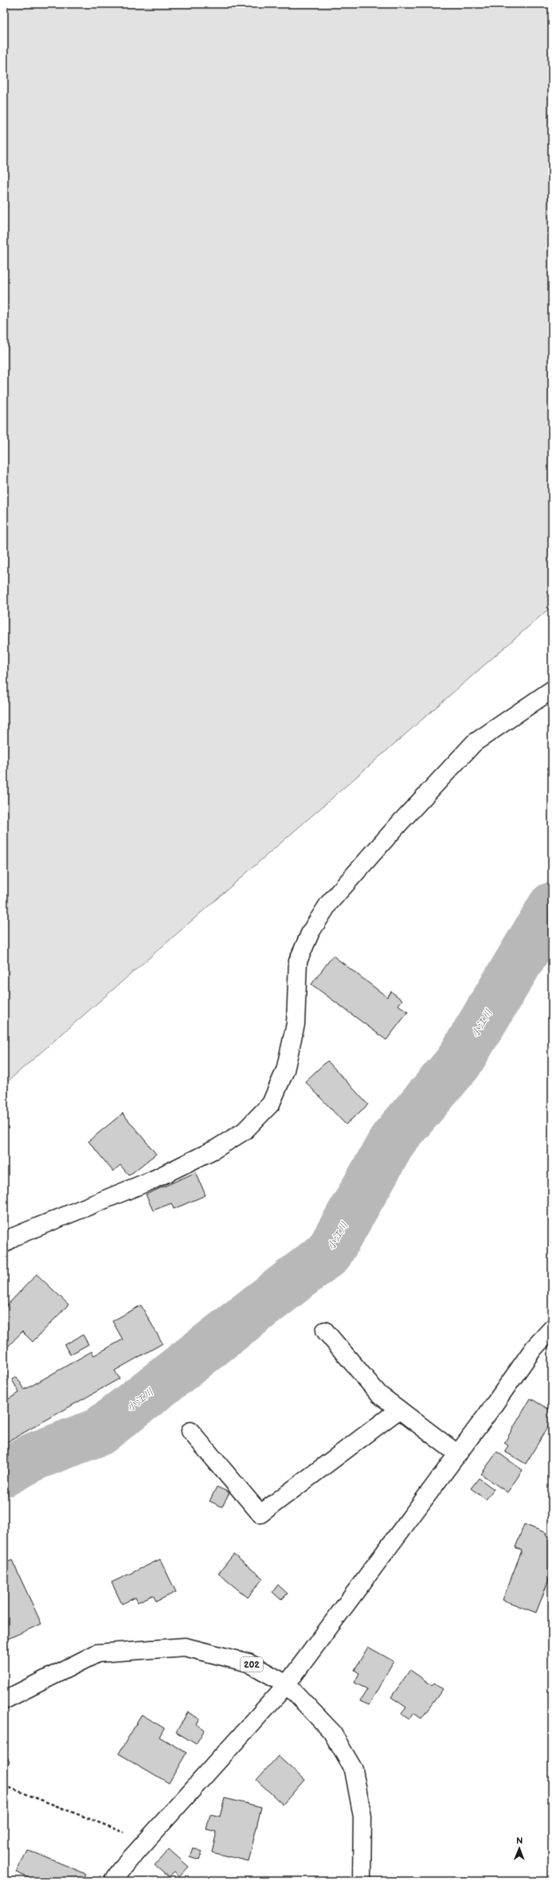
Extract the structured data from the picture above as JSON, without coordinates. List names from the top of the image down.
{
  "streets": {
    "main road": ["202"]
  },
  "water": ["小江川"],
  "north": "top"
}
